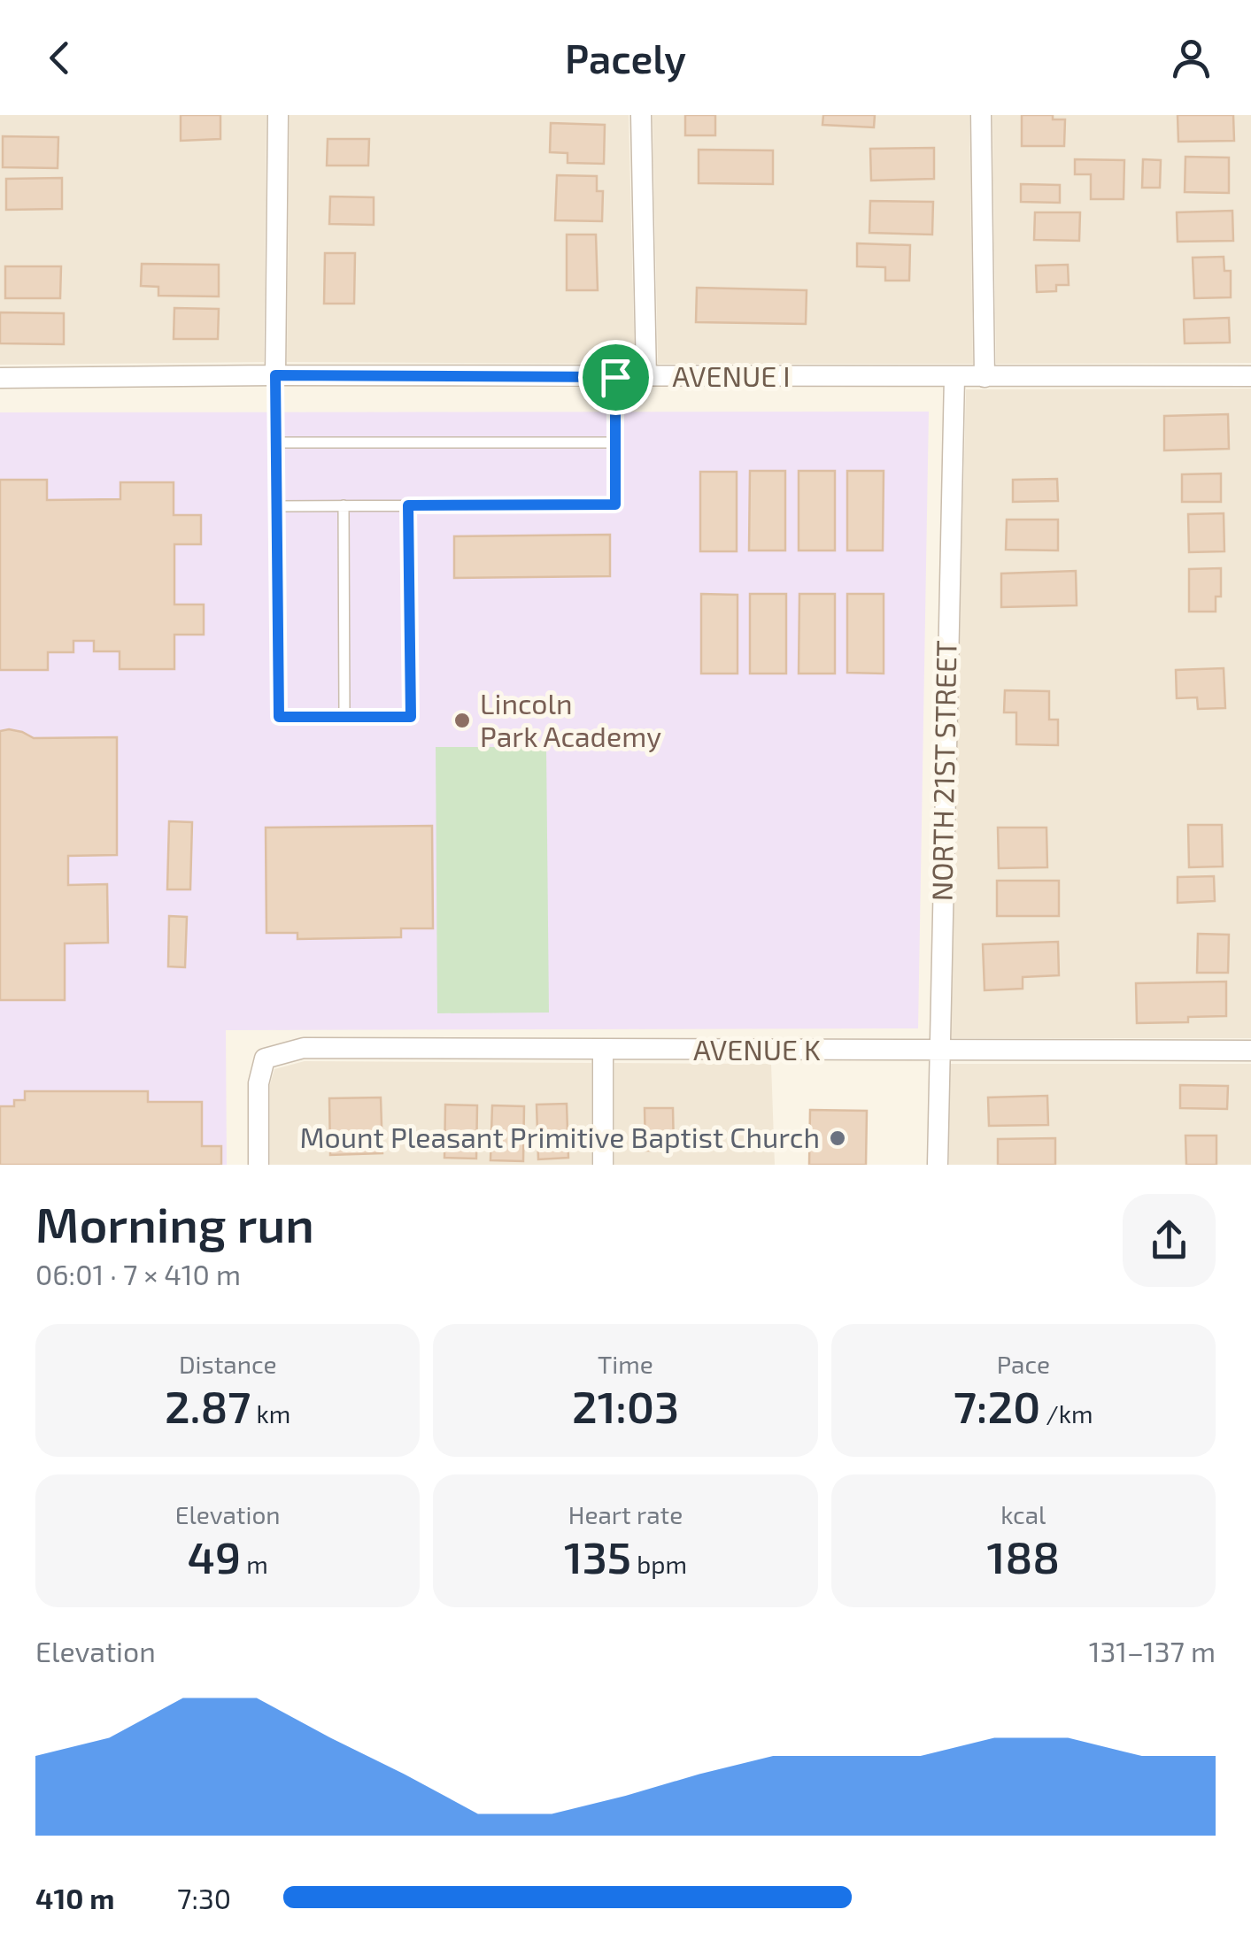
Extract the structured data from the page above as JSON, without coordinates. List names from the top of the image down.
{
  "streets": {
    "street": ["AVENUE I", "NORTH 21ST STREET", "AVENUE K"]
  },
  "crossings": [
    ["AVENUE I", "NORTH 21ST STREET"],
    ["NORTH 21ST STREET", "AVENUE K"]
  ],
  "places": ["Lincoln Park Academy", "Mount Pleasant Primitive Baptist Church"],
  "page": {
    "header": "Pacely",
    "heading": ["Morning run", "06:01 · 7 × 410 m"],
    "stats": [
      ["Distance", "2.87 km"],
      ["Time", "21:03"],
      ["Pace", "7:20 /km"],
      ["Elevation", "49 m"],
      ["Heart rate", "135 bpm"],
      ["kcal", "188"]
    ],
    "chart": ["Elevation", "131–137 m"],
    "list": [
      {
        "name": "410 m",
        "note": "7:30"
      }
    ]
  }
}
